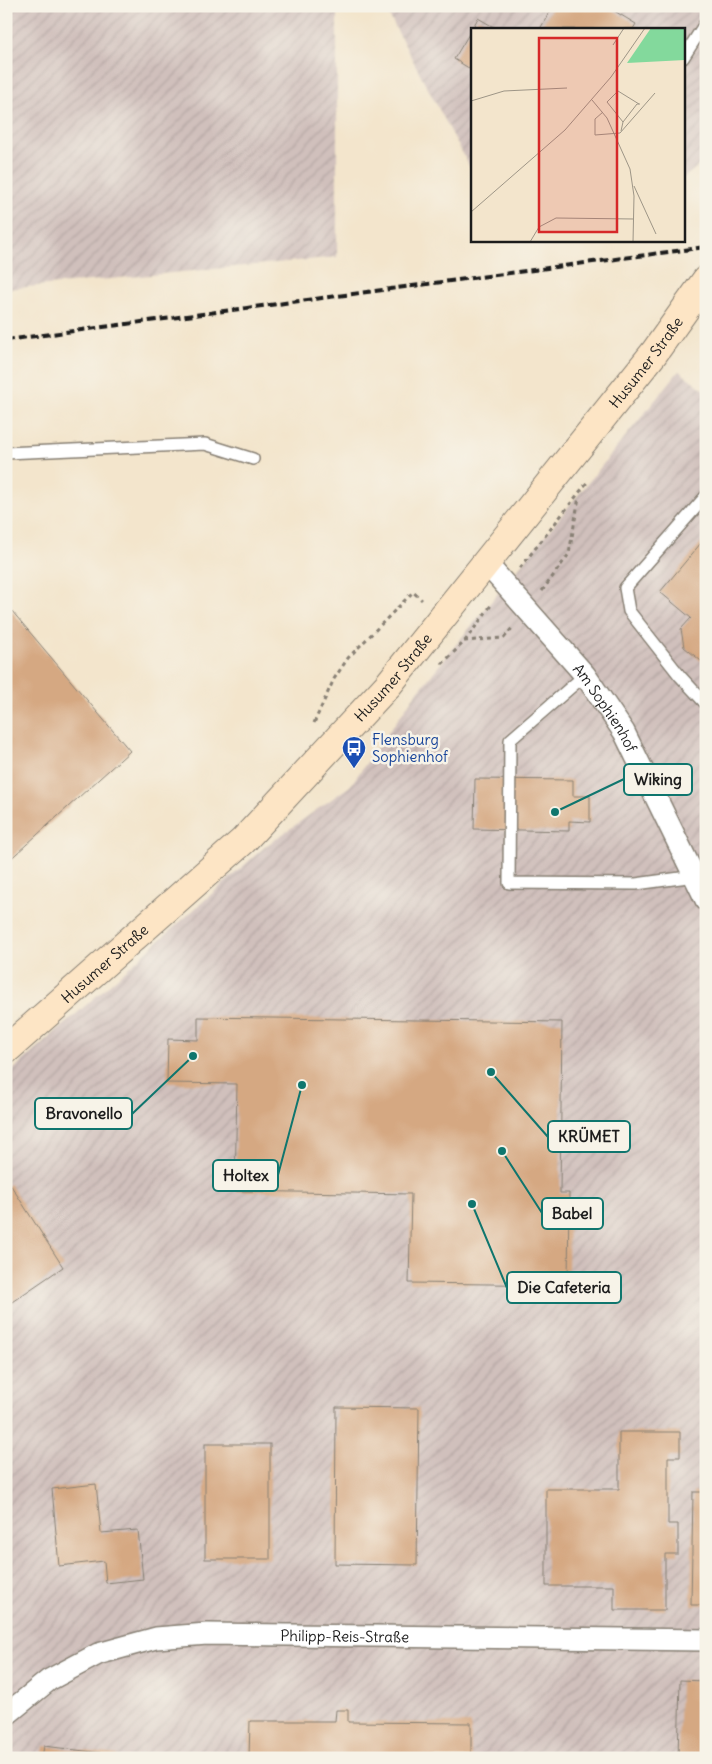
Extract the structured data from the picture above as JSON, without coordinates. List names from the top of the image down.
{
  "streets": {
    "main road": ["Husumer Straße"],
    "street": ["Am Sophienhof", "Philipp-Reis-Straße"]
  },
  "crossings": [
    ["Husumer Straße", "Am Sophienhof"]
  ],
  "places": {
    "bus stop": ["Flensburg Sophienhof"],
    "other": [
      "Wiking",
      "Bravonello",
      "KRÜMET",
      "Holtex",
      "Babel",
      "Die Cafeteria"
    ]
  }
}
